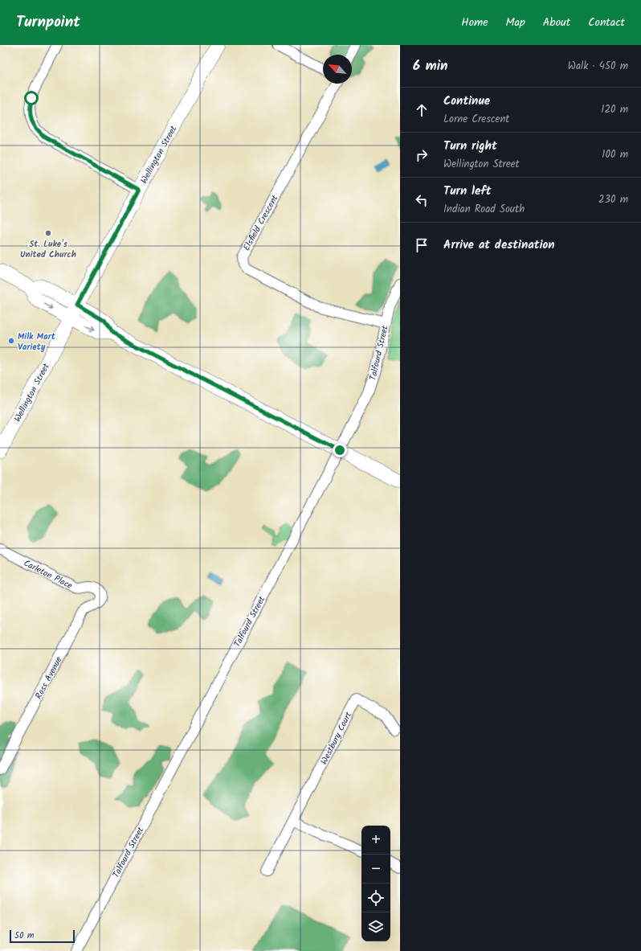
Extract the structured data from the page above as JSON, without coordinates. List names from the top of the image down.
{
  "streets": {
    "main road": ["Wellington Street"],
    "street": [
      "Elsfield Crescent",
      "Talfourd Street",
      "Carleton Place",
      "Ross Avenue",
      "Westbury Court"
    ]
  },
  "crossings": [
    ["Elsfield Crescent", "Talfourd Street"],
    ["Carleton Place", "Ross Avenue"]
  ],
  "places": ["St. Luke's United Church", "Milk Mart Variety"],
  "scale_bar": "50 m",
  "north": "top left",
  "page": {
    "header": "Turnpoint",
    "nav": [
      "Home",
      "Map",
      "About",
      "Contact"
    ],
    "heading": ["6 min", "Walk · 450 m"],
    "list": [
      ["Continue", "Lorne Crescent", "120 m"],
      ["Turn right", "Wellington Street", "100 m"],
      ["Turn left", "Indian Road South", "230 m"],
      "Arrive at destination"
    ],
    "map_buttons": ["+", "−"],
    "scale": "50 m"
  }
}
